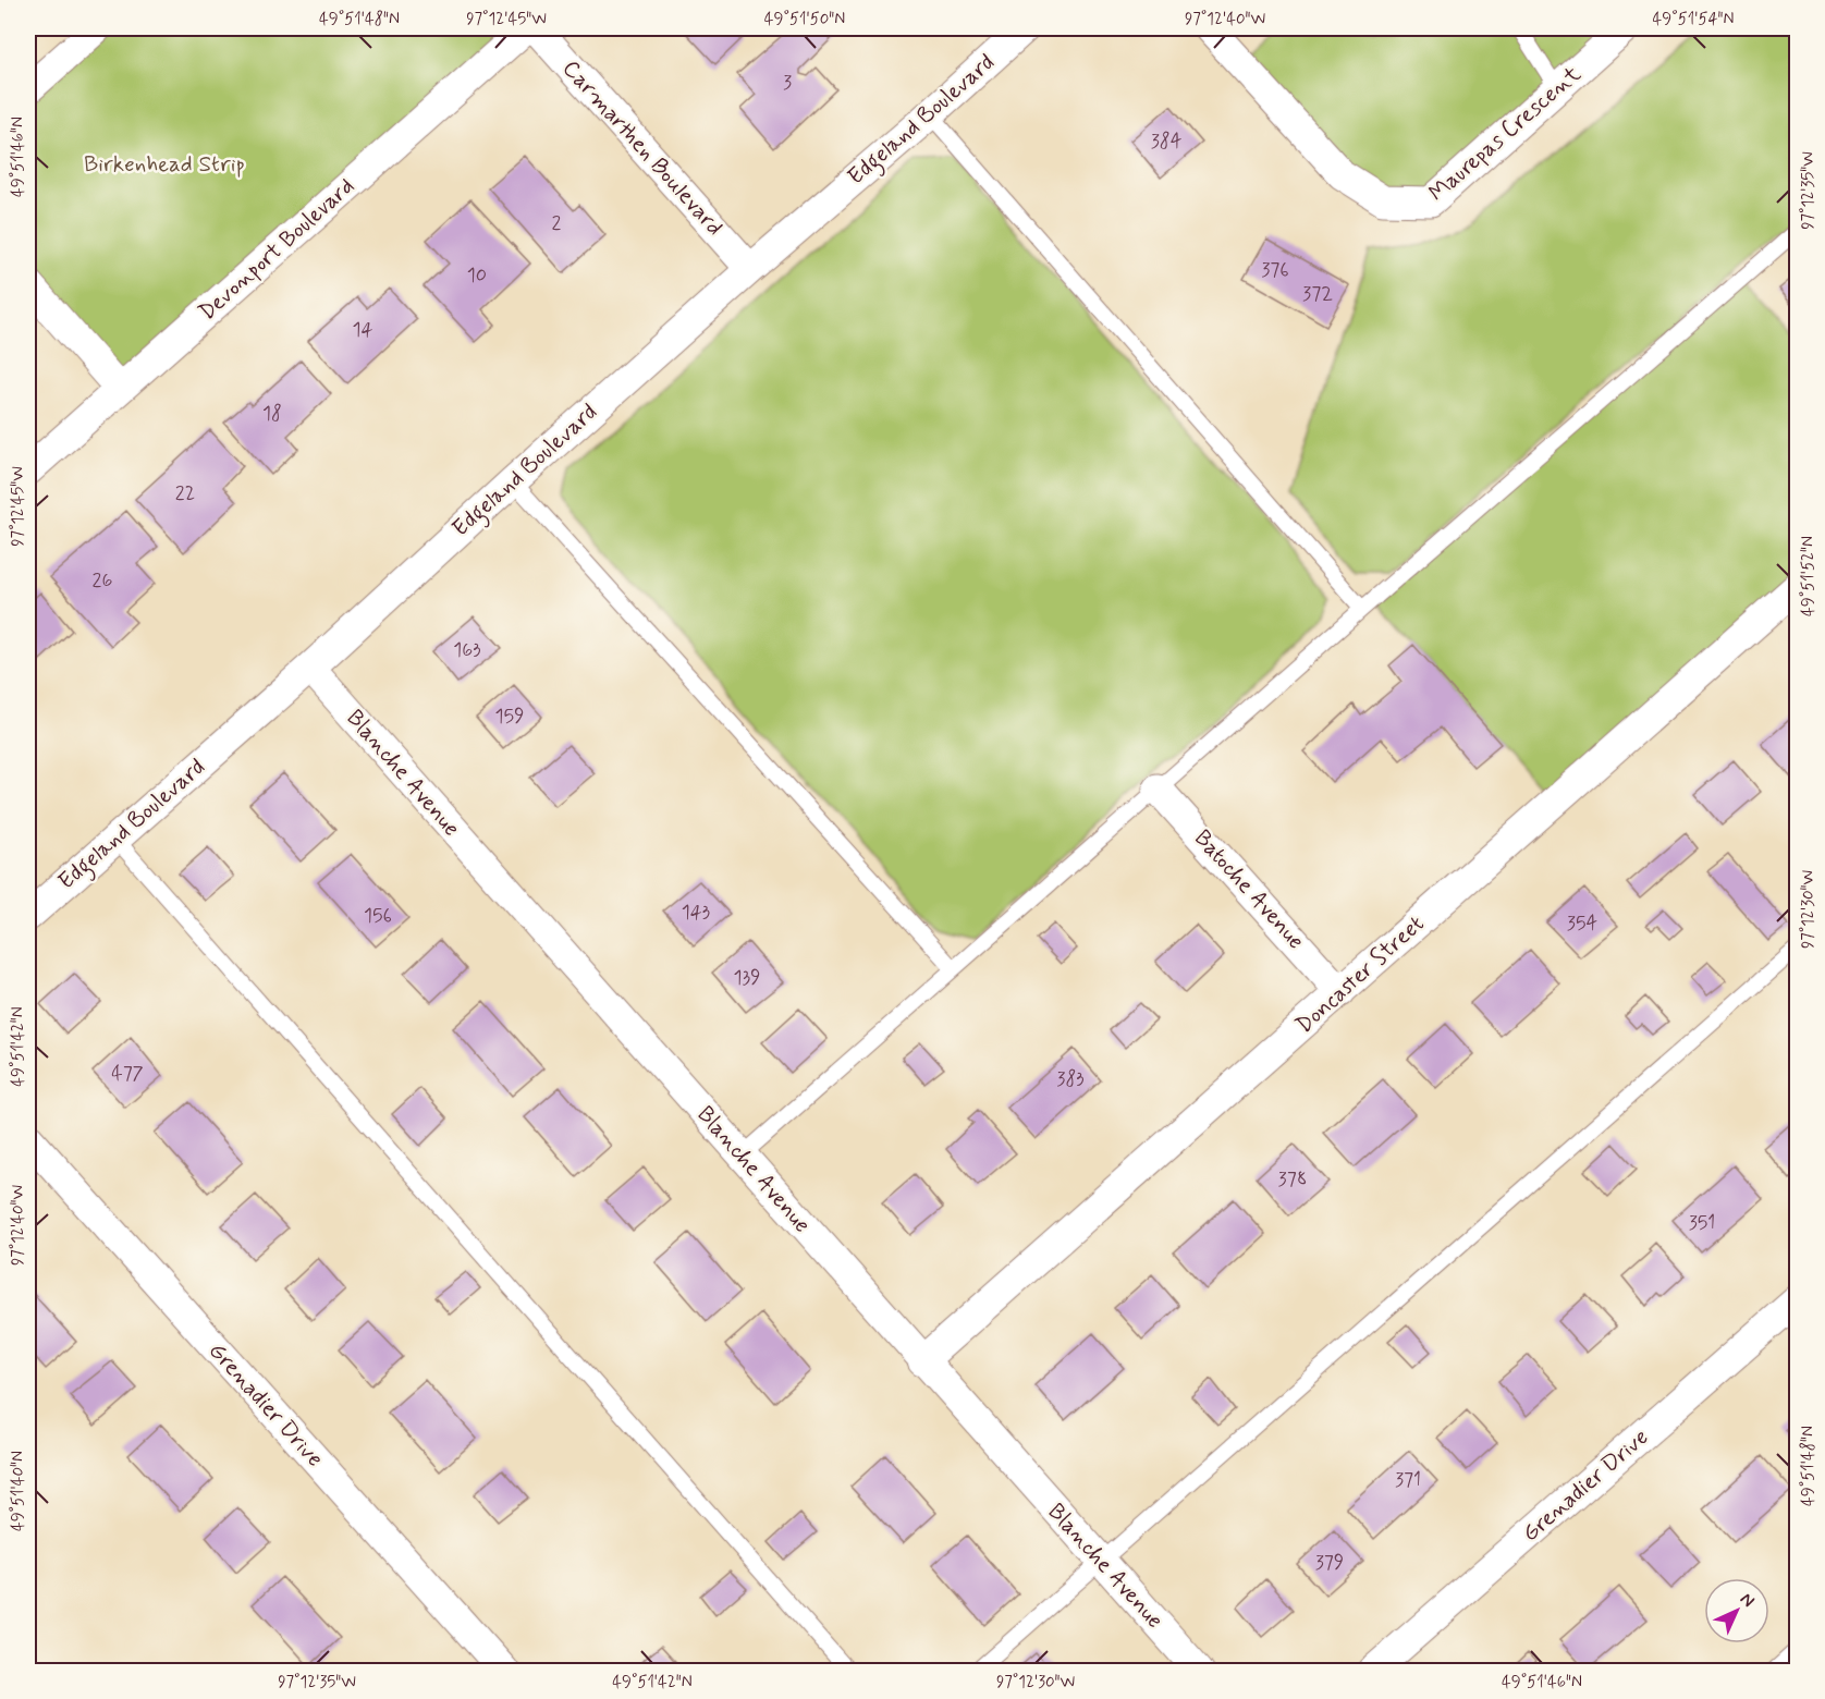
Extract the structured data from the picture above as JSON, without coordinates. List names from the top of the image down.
{
  "streets": {
    "street": [
      "Edgeland Boulevard",
      "Maurepas Crescent",
      "Carmarthen Boulevard",
      "Devonport Boulevard",
      "Blanche Avenue",
      "Batoche Avenue",
      "Doncaster Street",
      "Grenadier Drive"
    ]
  },
  "crossings": [
    ["Edgeland Boulevard", "Carmarthen Boulevard"],
    ["Edgeland Boulevard", "Blanche Avenue"],
    ["Blanche Avenue", "Doncaster Street"],
    ["Batoche Avenue", "Doncaster Street"]
  ],
  "parks": ["Birkenhead Strip"],
  "house_numbers": [
    "3",
    "384",
    "2",
    "376",
    "10",
    "372",
    "14",
    "18",
    "22",
    "26",
    "163",
    "159",
    "143",
    "156",
    "354",
    "139",
    "477",
    "383",
    "378",
    "351",
    "371",
    "379"
  ],
  "north": "top right",
  "coordinates": [
    "49°51'48\"N",
    "97°12'45\"W",
    "49°51'50\"N",
    "97°12'40\"W",
    "49°51'54\"N",
    "49°51'46\"N",
    "97°12'35\"W",
    "49°51'52\"N",
    "97°12'30\"W",
    "49°51'42\"N",
    "49°51'40\"N"
  ]
}
